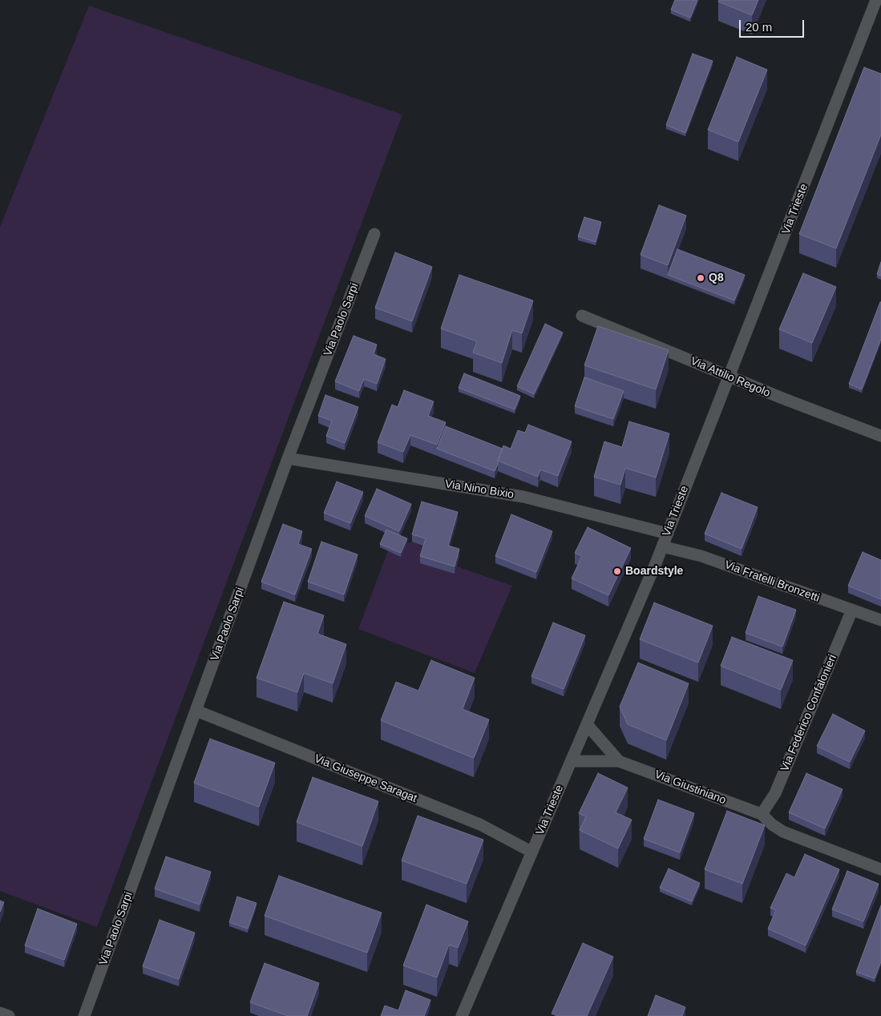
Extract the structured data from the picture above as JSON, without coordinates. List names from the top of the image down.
{
  "streets": {
    "street": [
      "Via Trieste",
      "Via Paolo Sarpi",
      "Via Attilio Regolo",
      "Via Nino Bixio",
      "Via Fratelli Bronzetti",
      "Via Federico Confalonieri",
      "Via Giuseppe Saragat",
      "Via Giustiniano"
    ]
  },
  "crossings": [
    ["Via Trieste", "Via Attilio Regolo"],
    ["Via Trieste", "Via Nino Bixio"],
    ["Via Trieste", "Via Fratelli Bronzetti"],
    ["Via Trieste", "Via Giuseppe Saragat"],
    ["Via Trieste", "Via Giustiniano"],
    ["Via Paolo Sarpi", "Via Nino Bixio"],
    ["Via Paolo Sarpi", "Via Giuseppe Saragat"],
    ["Via Fratelli Bronzetti", "Via Federico Confalonieri"],
    ["Via Federico Confalonieri", "Via Giustiniano"]
  ],
  "places": ["Q8", "Boardstyle"],
  "scale_bar": "20 m"
}
